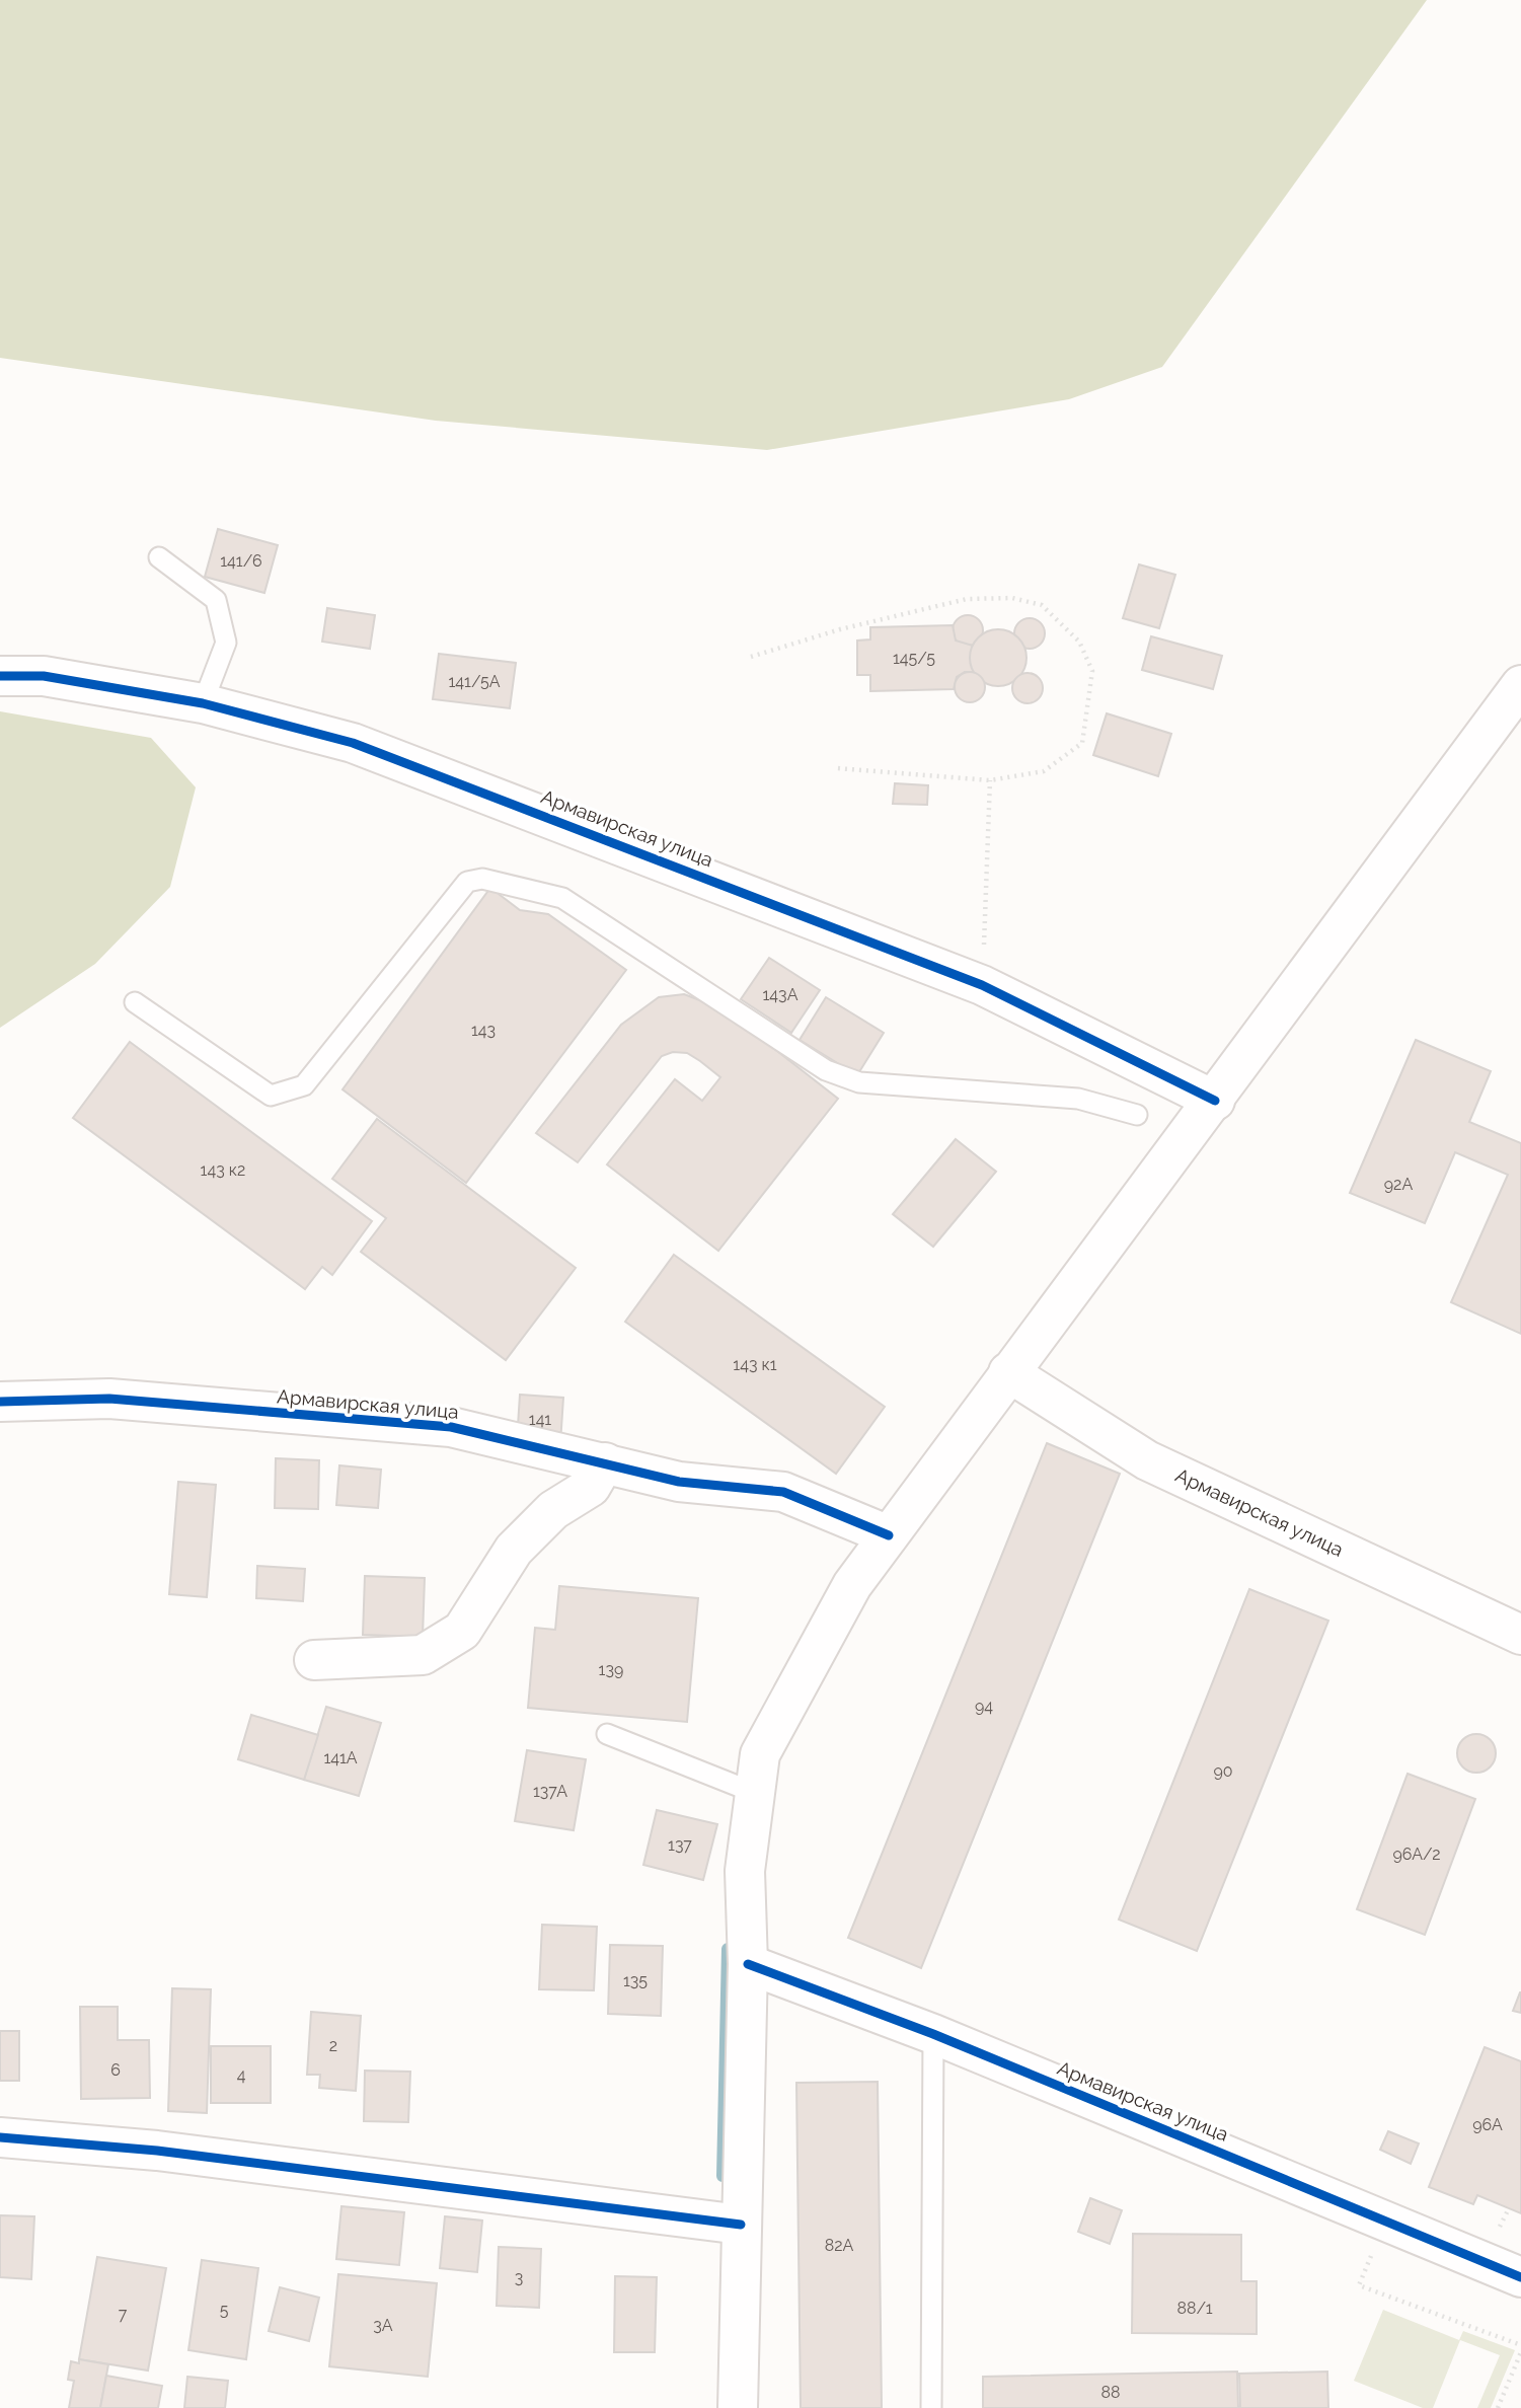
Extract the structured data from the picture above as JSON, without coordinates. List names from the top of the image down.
{
  "streets": {
    "street": ["Армавирская улица"]
  },
  "house_numbers": [
    "141/6",
    "145/5",
    "141/5А",
    "143А",
    "143",
    "143 к2",
    "92А",
    "143 к1",
    "141",
    "139",
    "94",
    "141А",
    "90",
    "137А",
    "137",
    "96А/2",
    "135",
    "2",
    "6",
    "4",
    "96А",
    "82А",
    "3",
    "88/1",
    "5",
    "7",
    "3А",
    "88"
  ]
}
